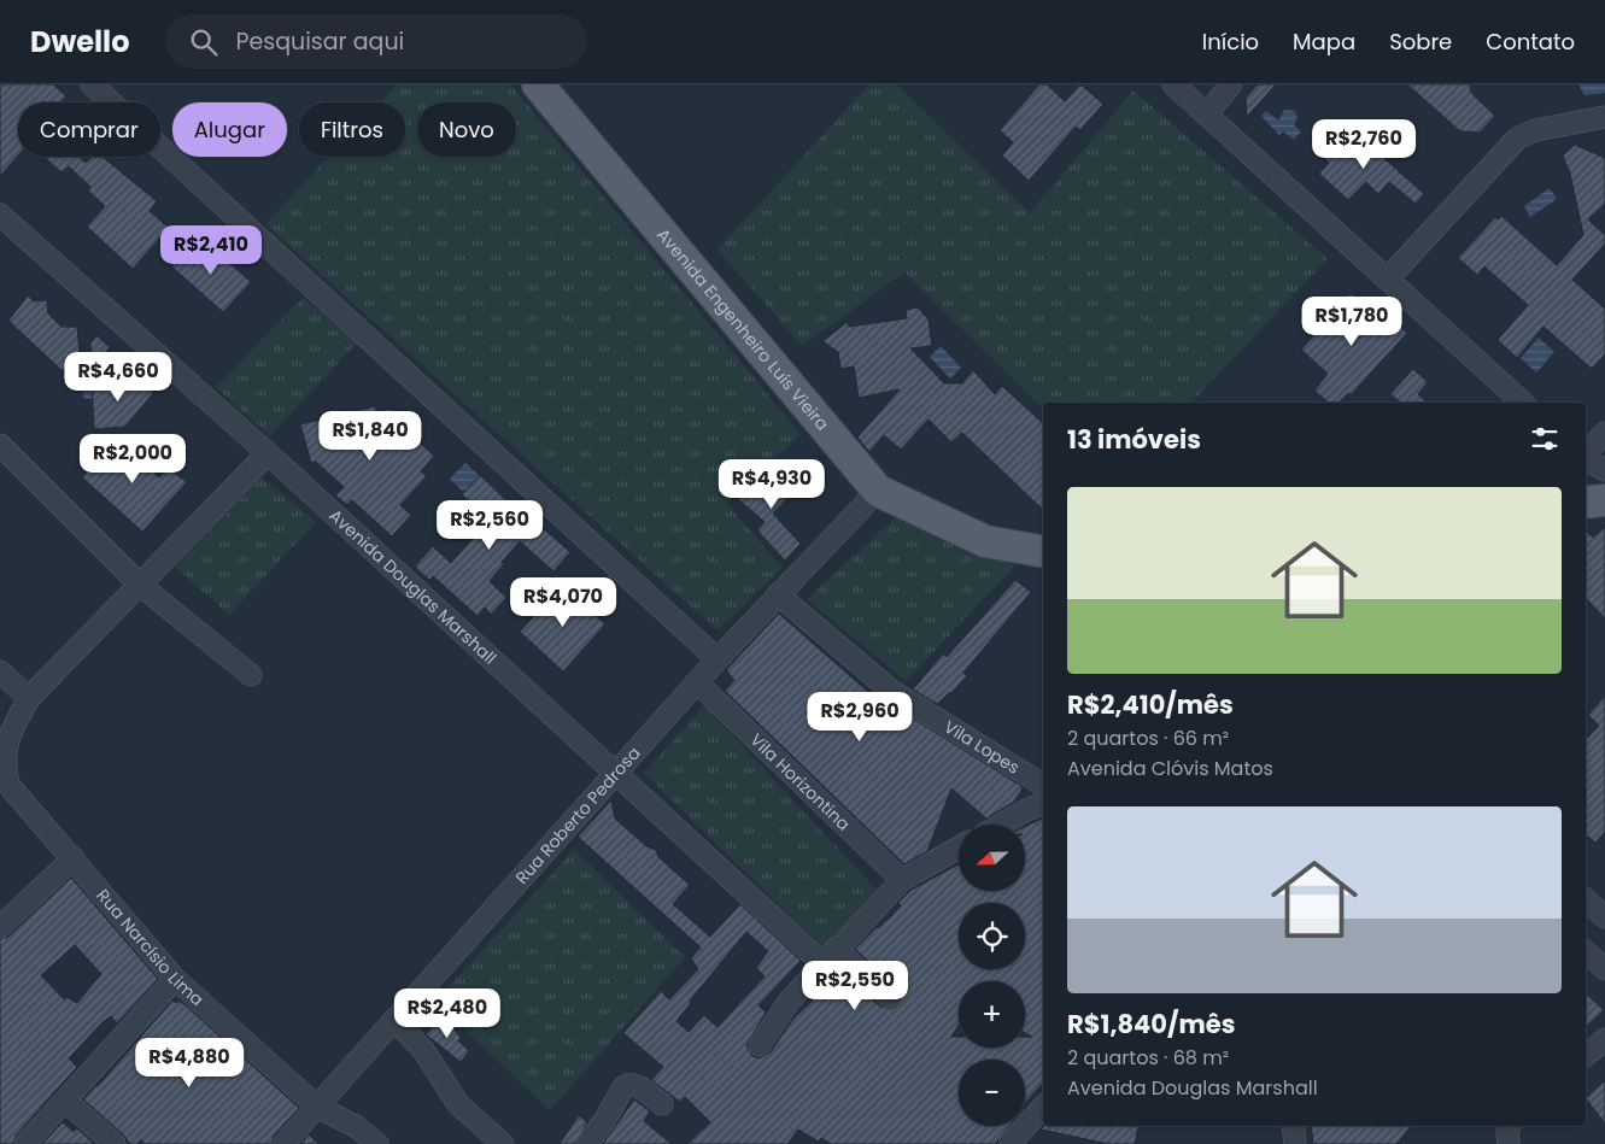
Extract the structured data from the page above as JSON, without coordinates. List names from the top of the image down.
{
  "streets": {
    "main road": ["Avenida Engenheiro Luís Vieira"],
    "street": [
      "Avenida Douglas Marshall",
      "Vila Lopes",
      "Vila Horizontina",
      "Rua Roberto Pedrosa",
      "Rua Narcísio Lima"
    ]
  },
  "crossings": [
    ["Avenida Engenheiro Luís Vieira", "Rua Roberto Pedrosa"],
    ["Avenida Douglas Marshall", "Rua Roberto Pedrosa"],
    ["Vila Lopes", "Rua Roberto Pedrosa"],
    ["Vila Horizontina", "Rua Roberto Pedrosa"],
    ["Rua Roberto Pedrosa", "Rua Narcísio Lima"]
  ],
  "north": "left",
  "page": {
    "header": "Dwello",
    "search": "Pesquisar aqui",
    "nav": [
      "Início",
      "Mapa",
      "Sobre",
      "Contato"
    ],
    "chip": [
      "Comprar",
      "Alugar",
      "Filtros",
      "Novo"
    ],
    "price": [
      "R$2,760",
      "R$2,410",
      "R$1,780",
      "R$4,660",
      "R$1,840",
      "R$2,000",
      "R$4,930",
      "R$2,560",
      "R$4,070",
      "R$2,960",
      "R$2,550",
      "R$2,480",
      "R$4,880"
    ],
    "heading": "13 imóveis",
    "list": [
      {
        "name": "R$2,410/mês",
        "note": "2 quartos · 66 m² · Avenida Clóvis Matos"
      },
      {
        "name": "R$1,840/mês",
        "note": "2 quartos · 68 m² · Avenida Douglas Marshall"
      }
    ],
    "map_buttons": ["+", "−"]
  }
}
